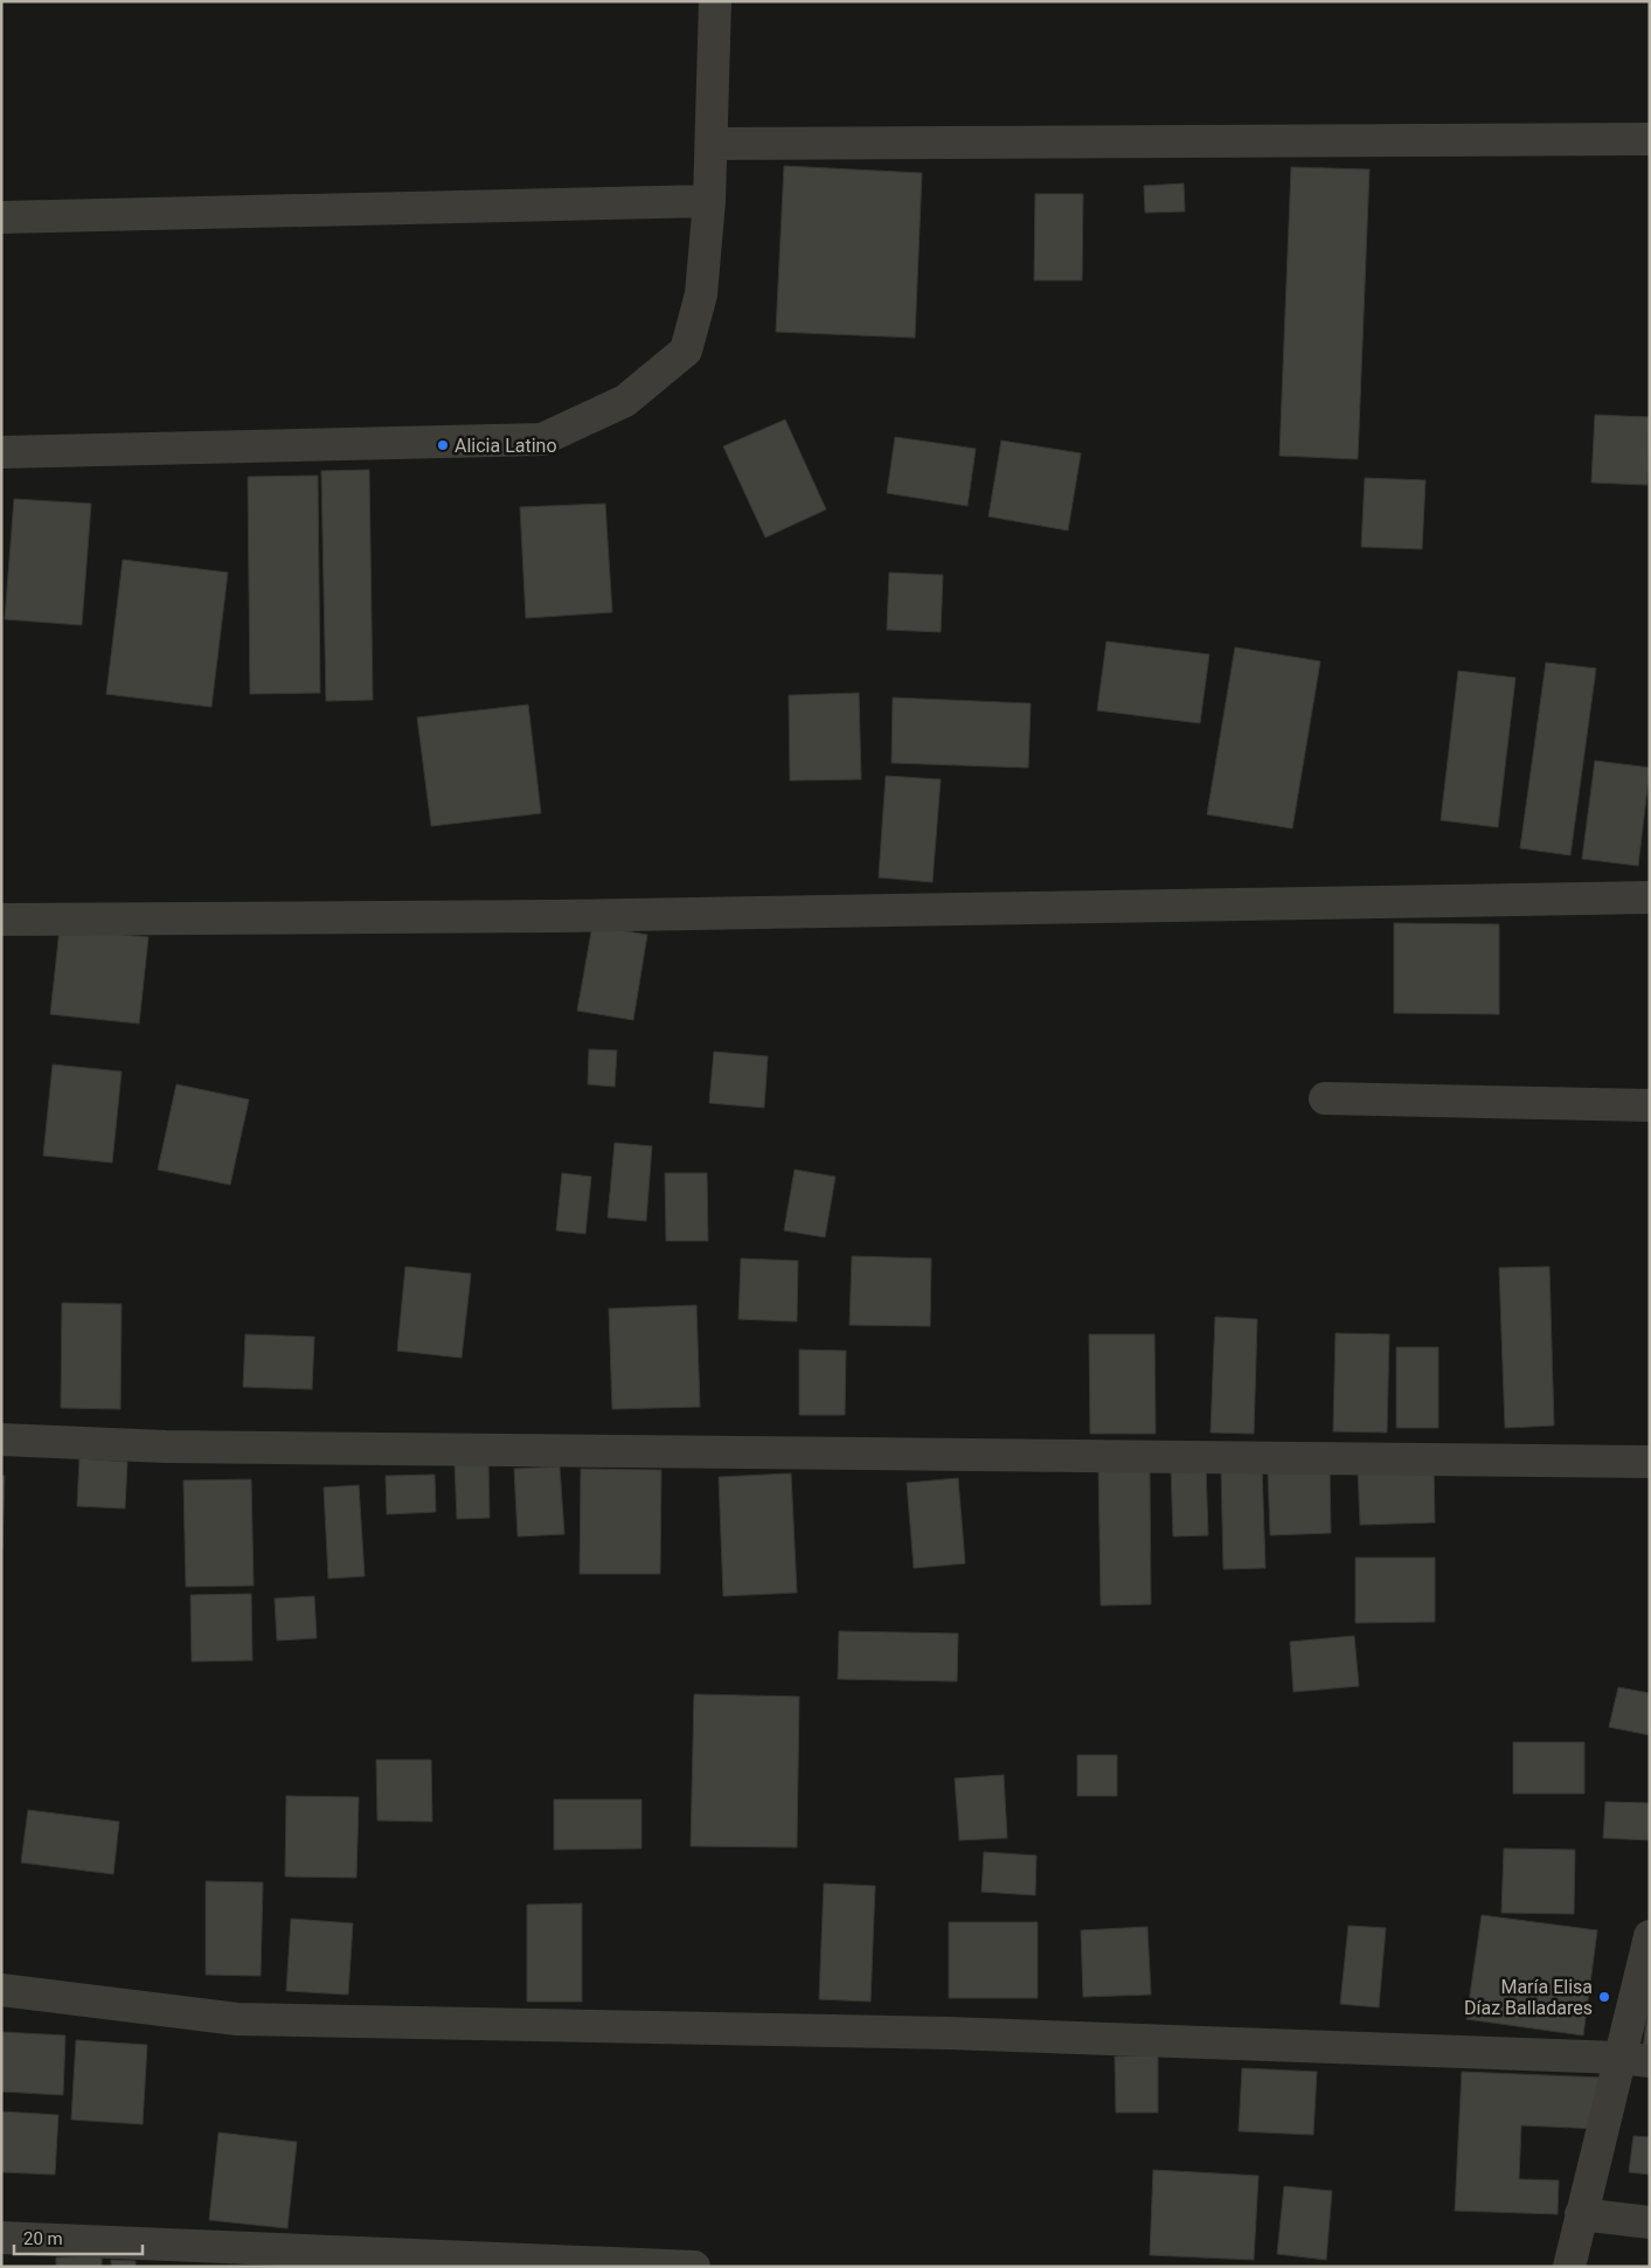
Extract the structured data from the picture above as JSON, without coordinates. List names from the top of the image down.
{
  "places": ["Alicia Latino", "María Elisa Díaz Balladares"],
  "scale_bar": "20 m"
}
